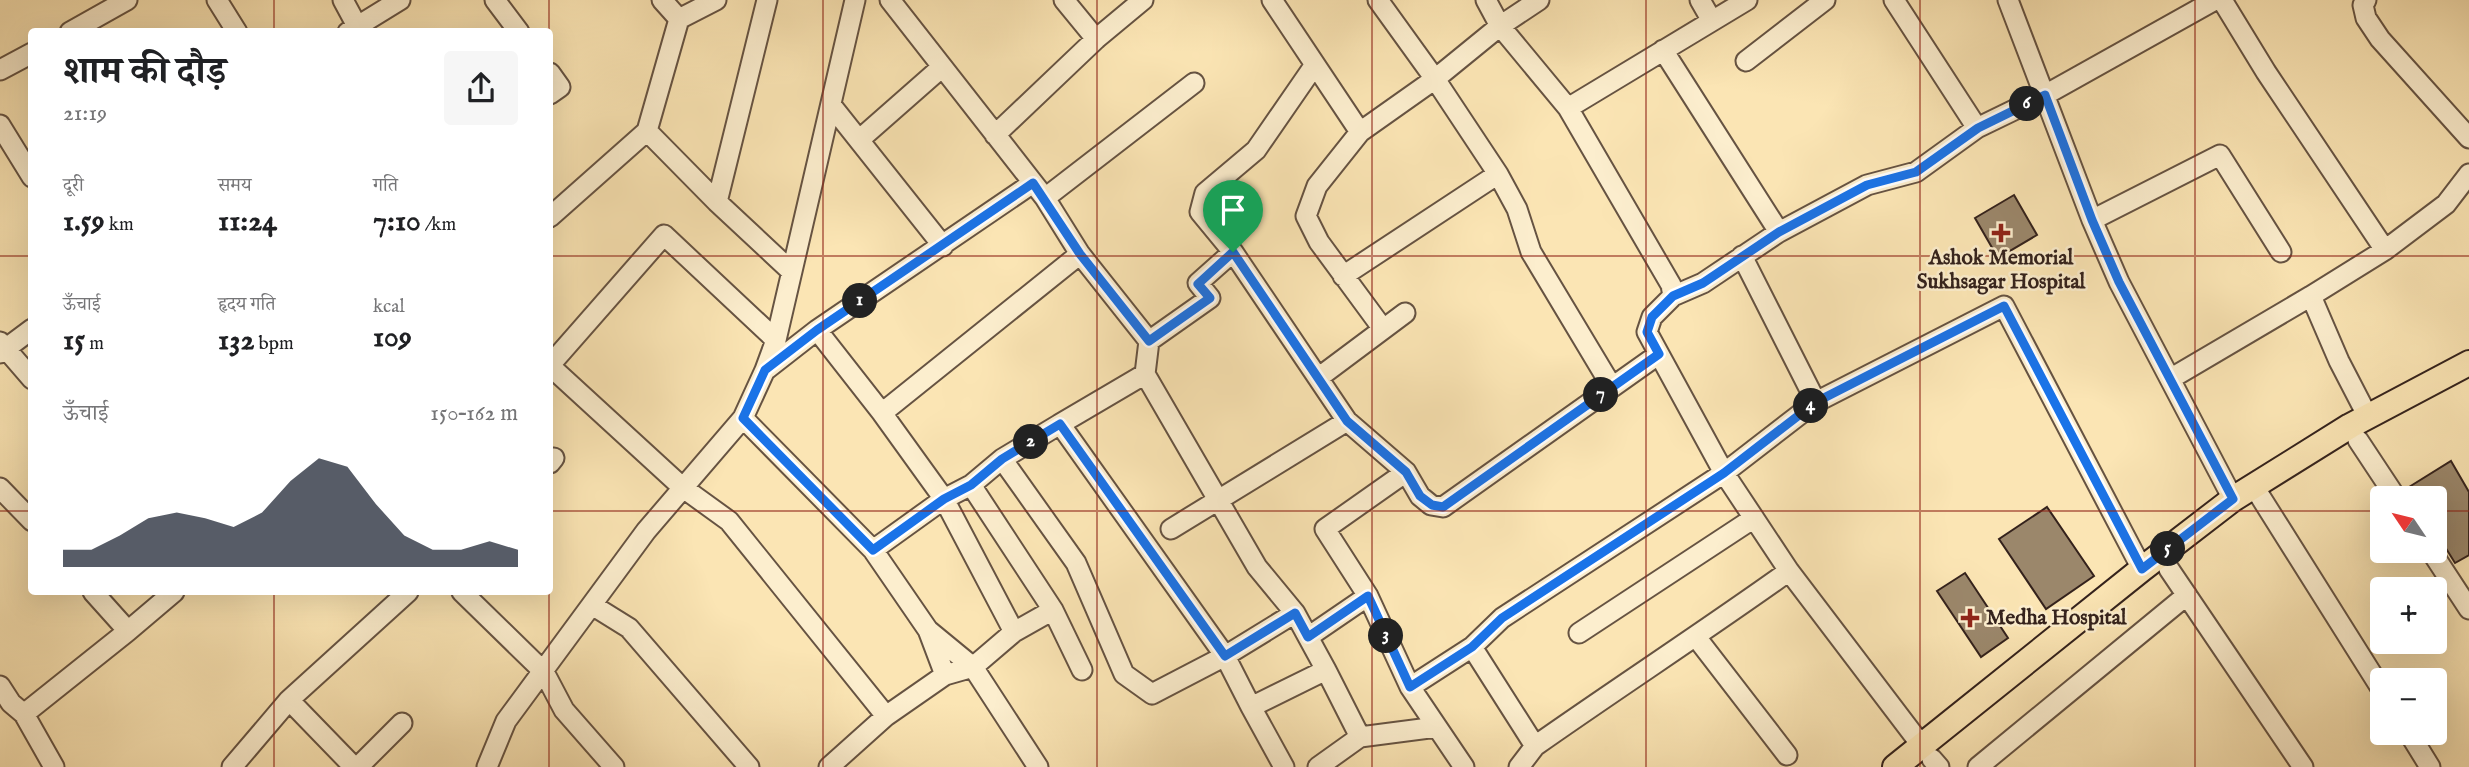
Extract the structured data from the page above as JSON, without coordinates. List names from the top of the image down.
{
  "places": {
    "health": ["Ashok Memorial Sukhsagar Hospital", "Medha Hospital"]
  },
  "north": "top left",
  "page": {
    "heading": ["शाम की दौड़", "21:19"],
    "pins": [
      "6",
      "1",
      "7",
      "4",
      "2",
      "5",
      "3"
    ],
    "stats": [
      ["दूरी", "1.59 km"],
      ["समय", "11:24"],
      ["गति", "7:10 /km"],
      ["ऊँचाई", "15 m"],
      ["हृदय गति", "132 bpm"],
      ["kcal", "109"]
    ],
    "chart": ["ऊँचाई", "150–162 m"],
    "map_buttons": ["+", "−"]
  }
}
